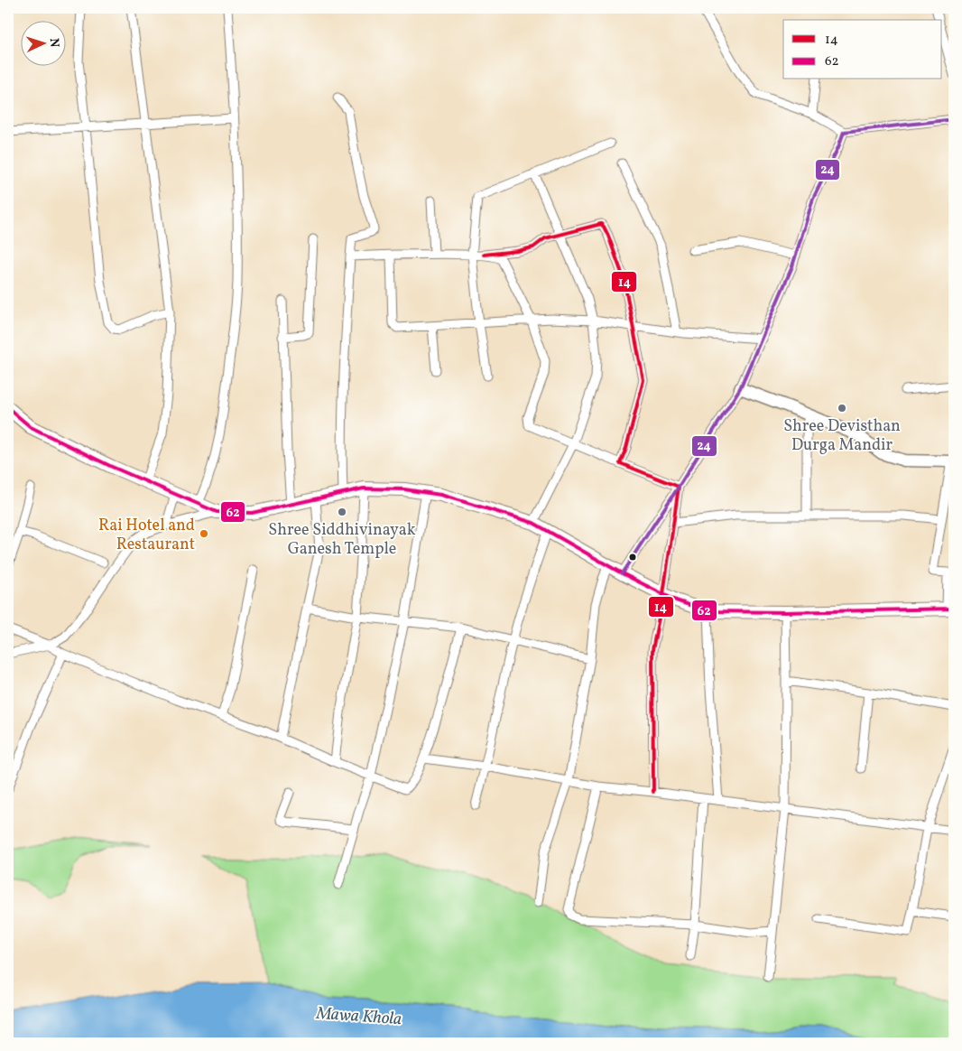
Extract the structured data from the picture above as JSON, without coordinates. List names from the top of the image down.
{
  "water": ["Mawa Khola"],
  "places": ["Shree Devisthan Durga Mandir", "Shree Siddhivinayak Ganesh Temple", "Rai Hotel and Restaurant"],
  "lines": ["transit line 24", "transit line 14", "transit line 62"],
  "legend": ["14", "62"],
  "north": "right"
}
